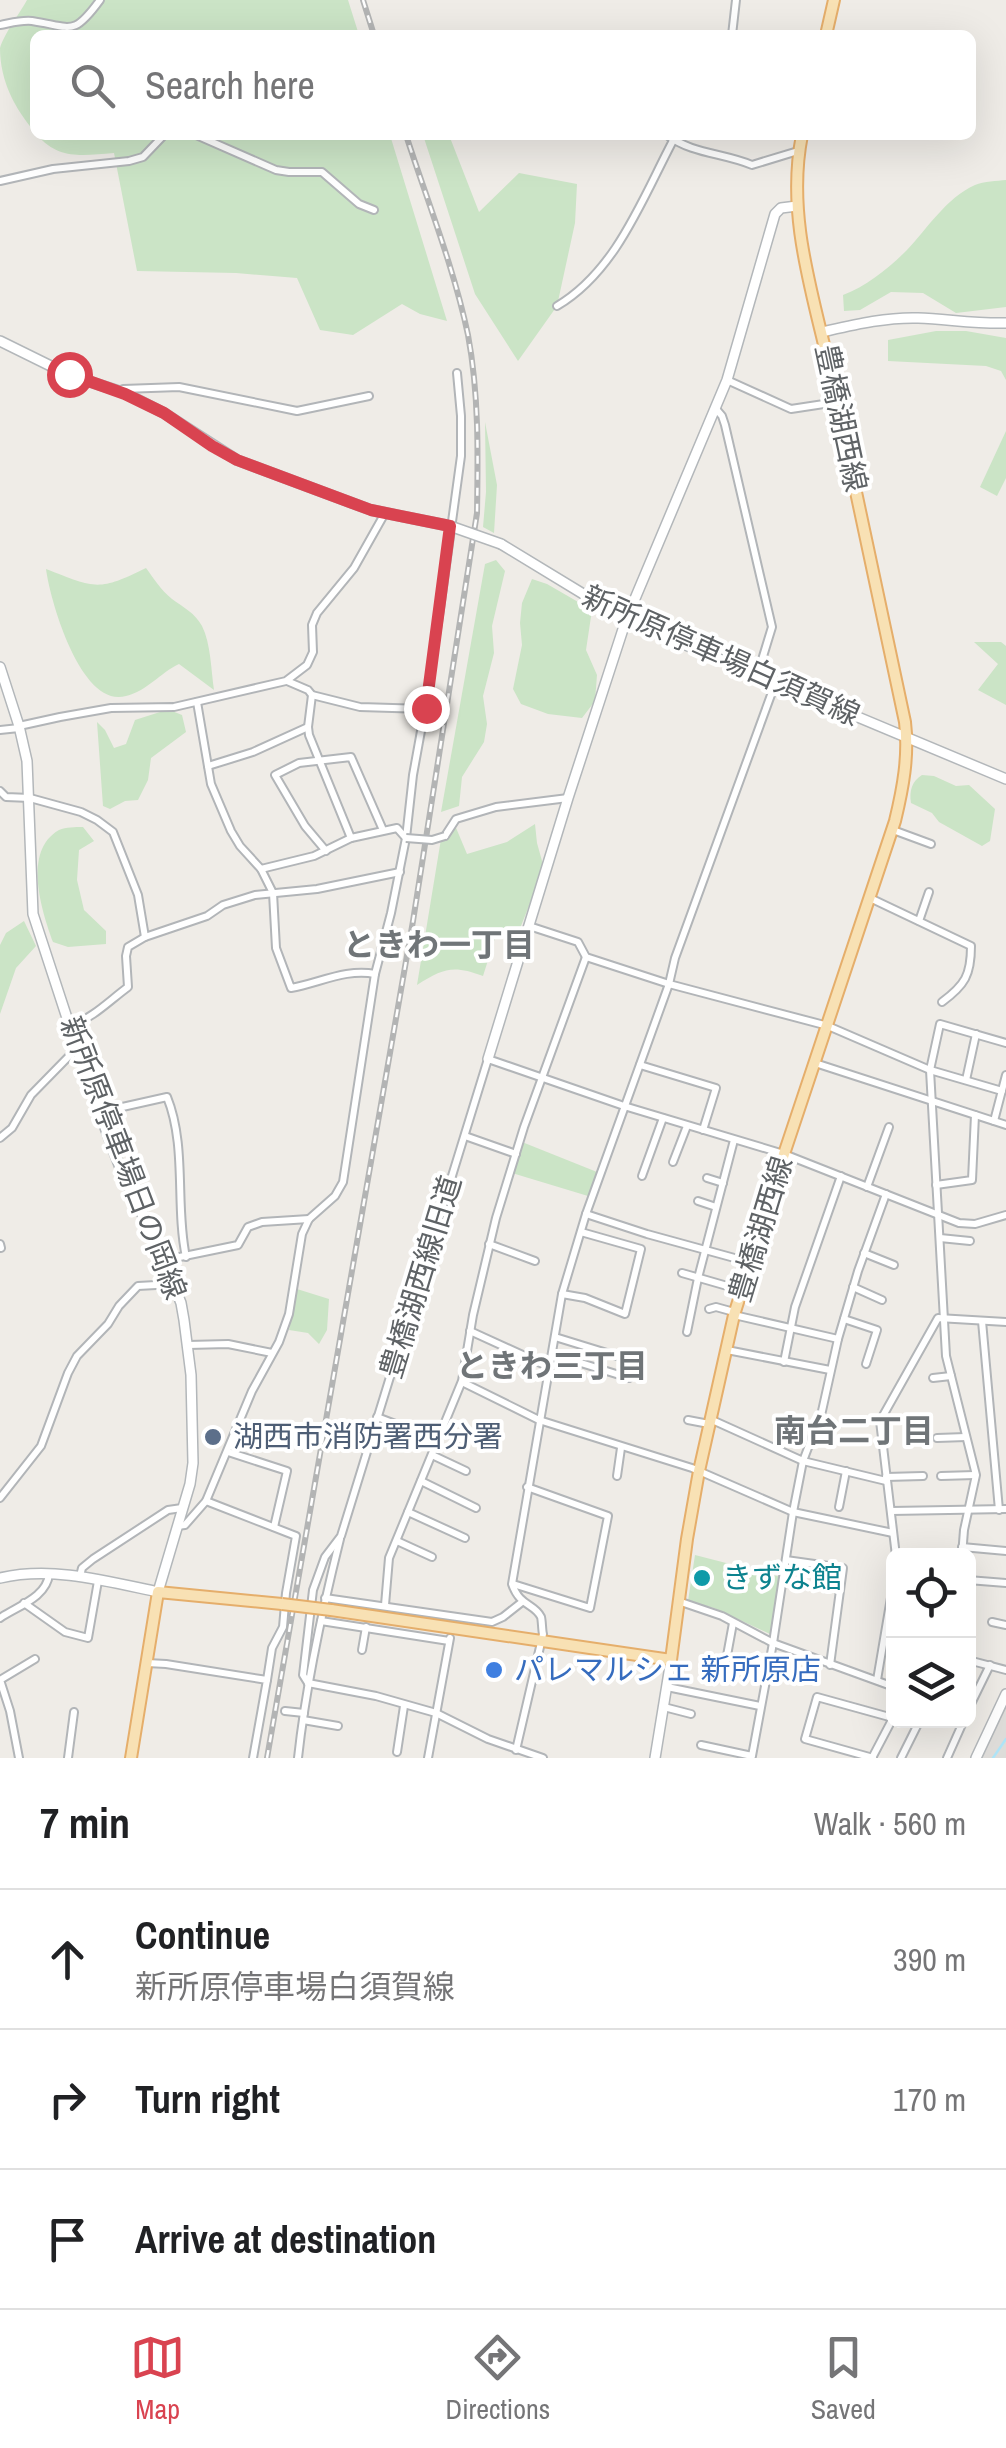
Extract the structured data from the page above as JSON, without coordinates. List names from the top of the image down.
{
  "streets": {
    "main road": [
      "豊橋湖西線",
      "新所原停車場白須賀線",
      "新所原停車場日の岡線",
      "豊橋湖西線旧道"
    ]
  },
  "crossings": [
    ["豊橋湖西線", "新所原停車場白須賀線"],
    ["豊橋湖西線", "豊橋湖西線旧道"],
    ["新所原停車場白須賀線", "豊橋湖西線旧道"]
  ],
  "districts": ["ときわ一丁目", "ときわ三丁目", "南台二丁目"],
  "places": ["湖西市消防署西分署", "きずな館", "パレマルシェ 新所原店"],
  "page": {
    "search": "Search here",
    "heading": ["7 min", "Walk · 560 m"],
    "list": [
      ["Continue", "新所原停車場白須賀線", "390 m"],
      ["Turn right", "170 m"],
      "Arrive at destination"
    ],
    "nav": ["Map", "Directions", "Saved"]
  }
}
